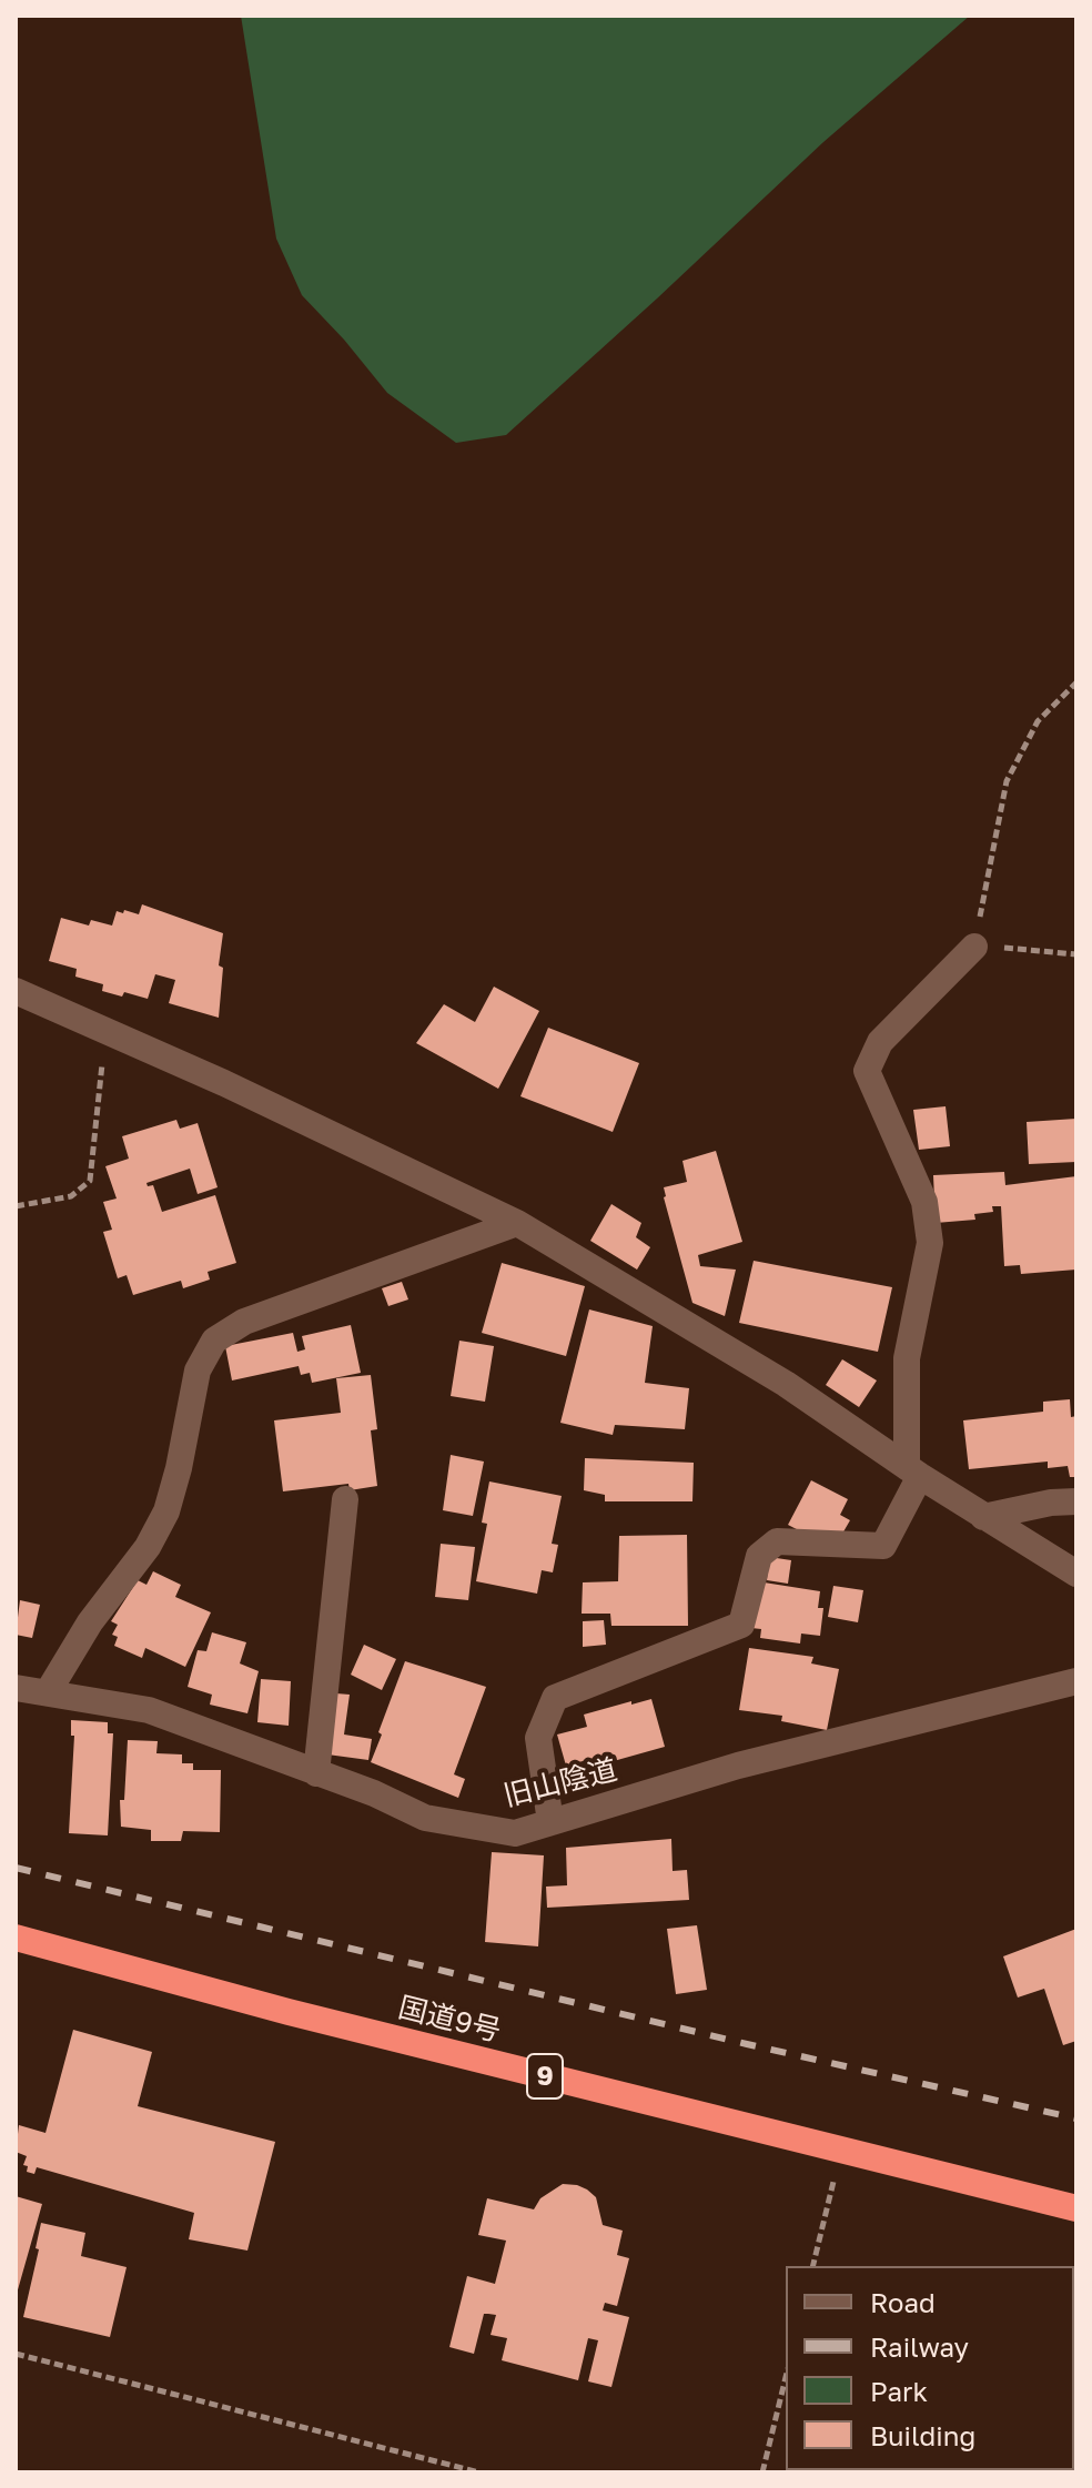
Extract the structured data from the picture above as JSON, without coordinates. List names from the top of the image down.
{
  "streets": {
    "highway": ["国道9号", "9"],
    "street": ["旧山陰道"]
  },
  "legend": [
    "Road",
    "Railway",
    "Park",
    "Building"
  ]
}
